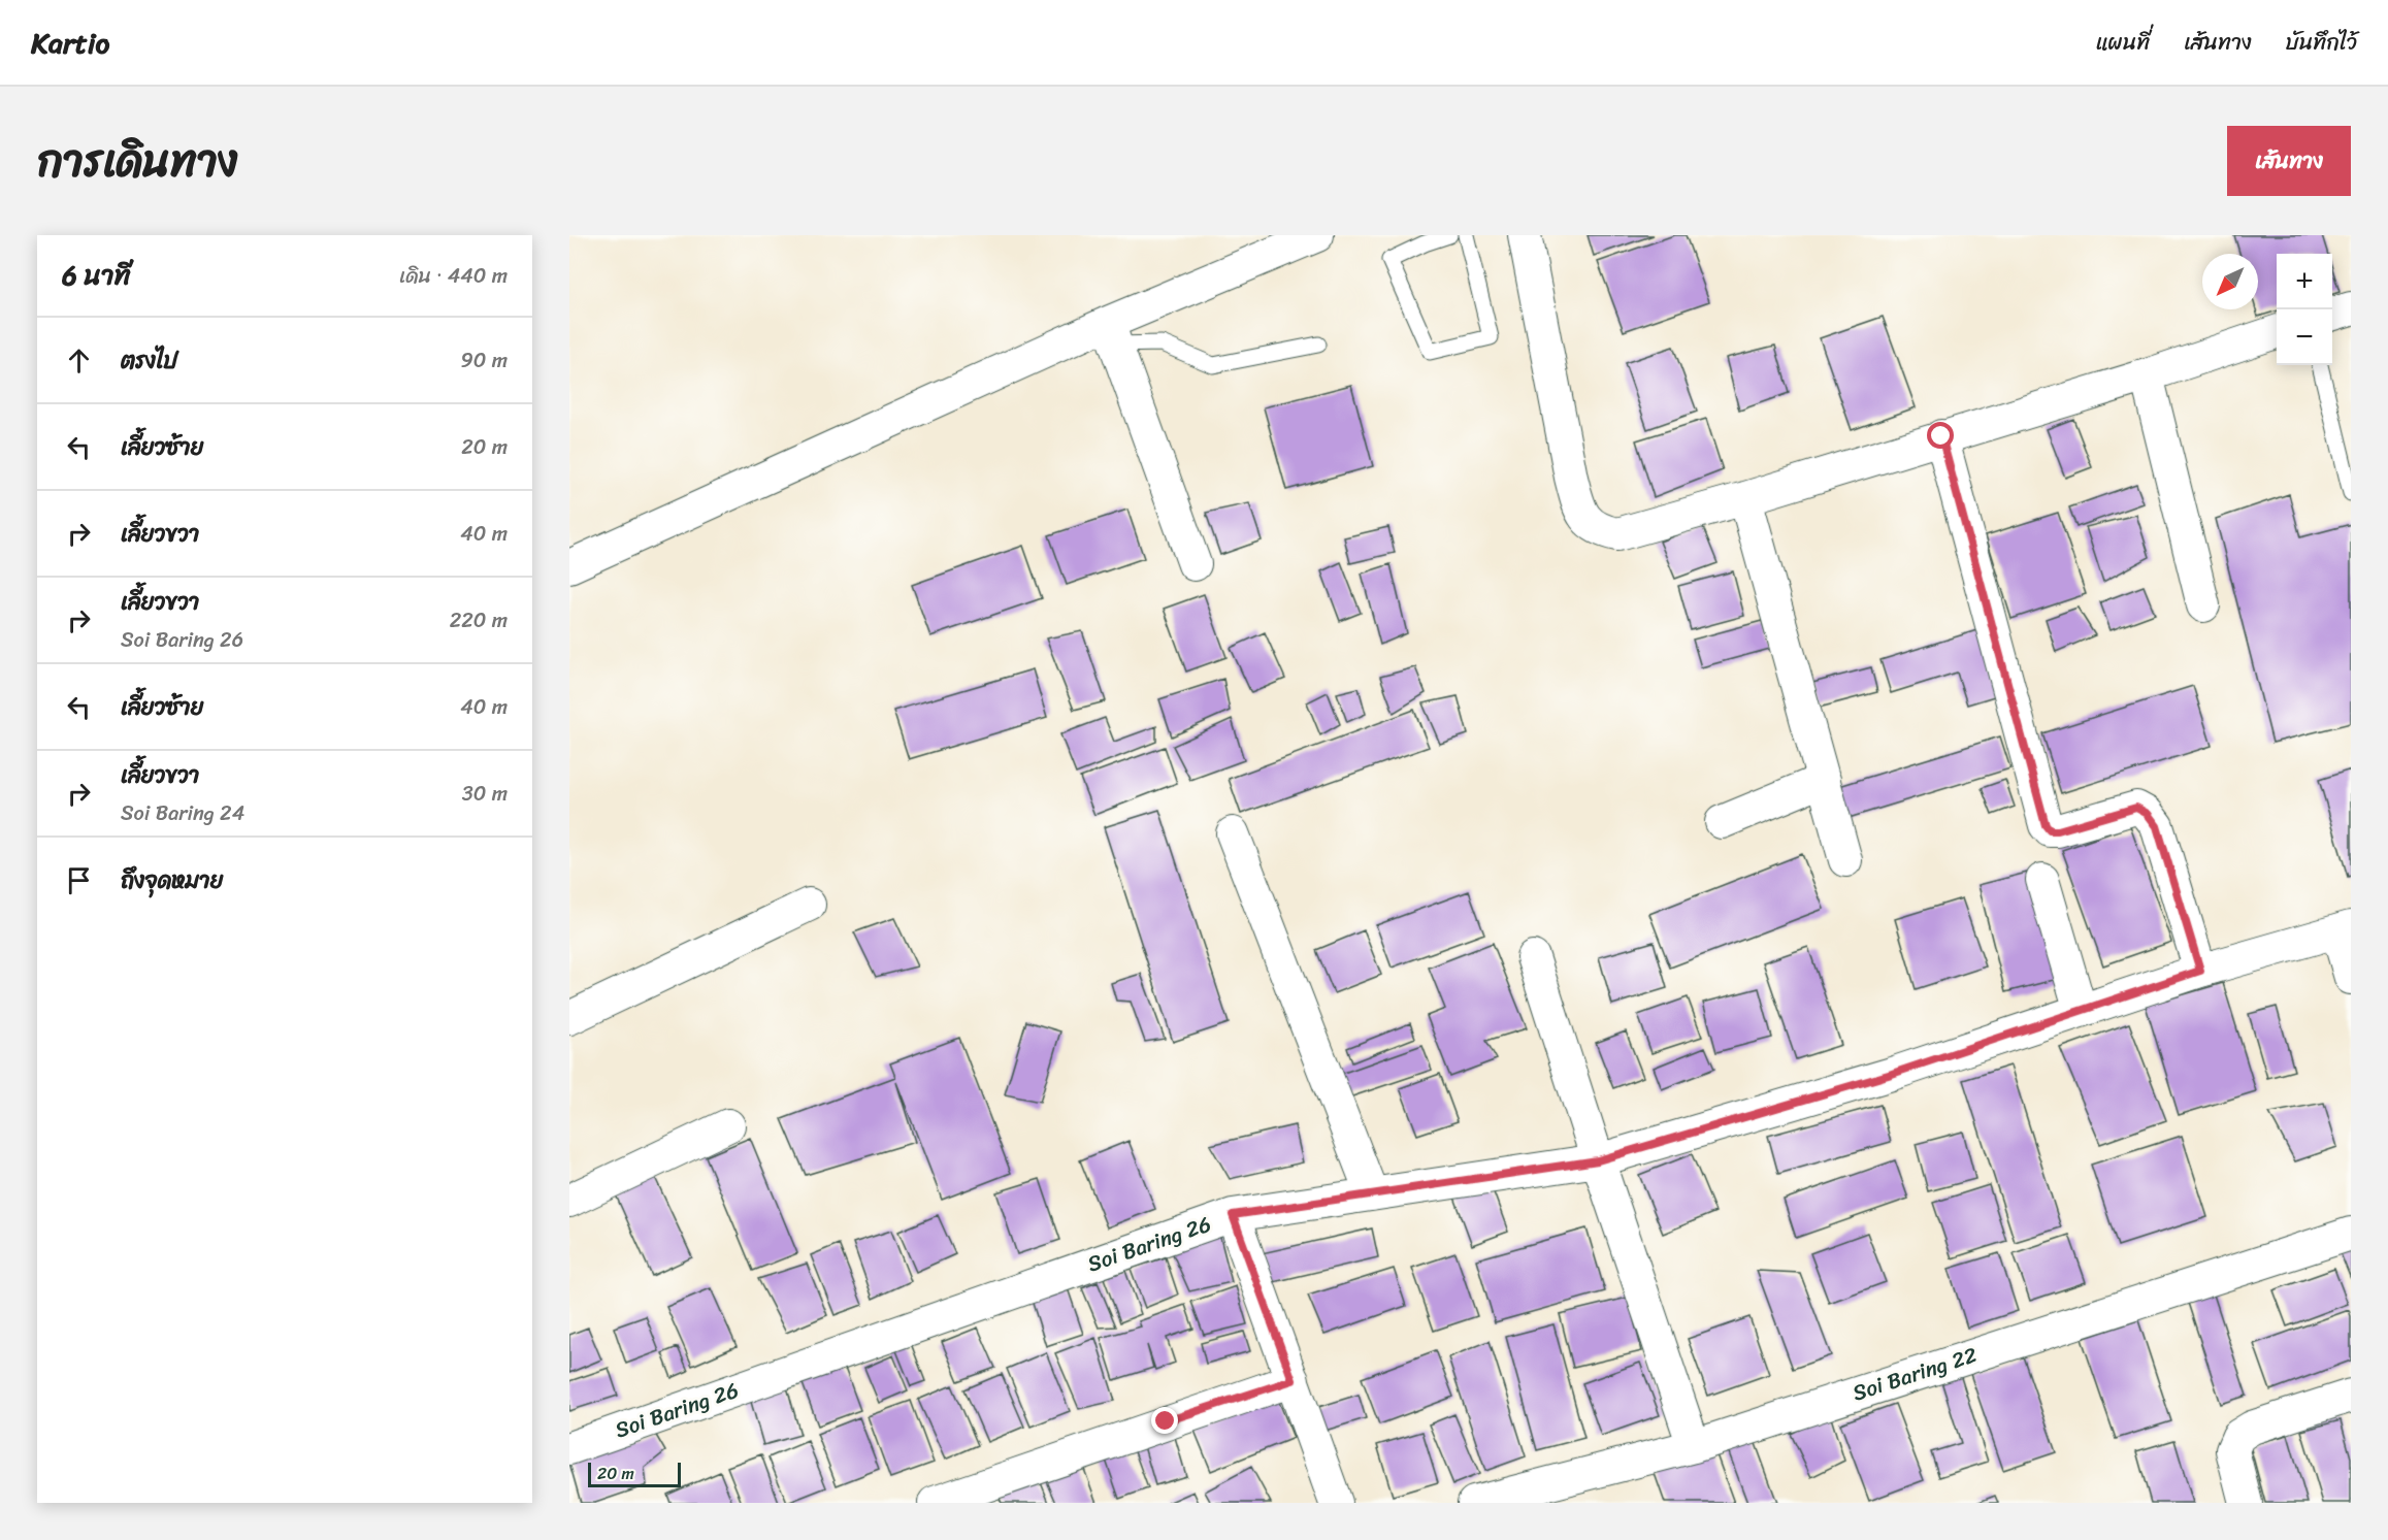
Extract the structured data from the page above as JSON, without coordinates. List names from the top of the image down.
{
  "streets": {
    "street": ["Soi Baring 26", "Soi Baring 22"]
  },
  "scale_bar": "20 m",
  "north": "bottom left",
  "page": {
    "header": "Kartio",
    "nav": ["แผนที่", "เส้นทาง", "บันทึกไว้"],
    "title": "การเดินทาง",
    "buttons": "เส้นทาง",
    "heading": ["6 นาที", "เดิน · 440 m"],
    "map_buttons": ["+", "−"],
    "list": [
      ["ตรงไป", "90 m"],
      ["เลี้ยวซ้าย", "20 m"],
      ["เลี้ยวขวา", "40 m"],
      ["เลี้ยวขวา", "Soi Baring 26", "220 m"],
      ["เลี้ยวซ้าย", "40 m"],
      ["เลี้ยวขวา", "Soi Baring 24", "30 m"],
      "ถึงจุดหมาย"
    ],
    "scale": "20 m"
  }
}
